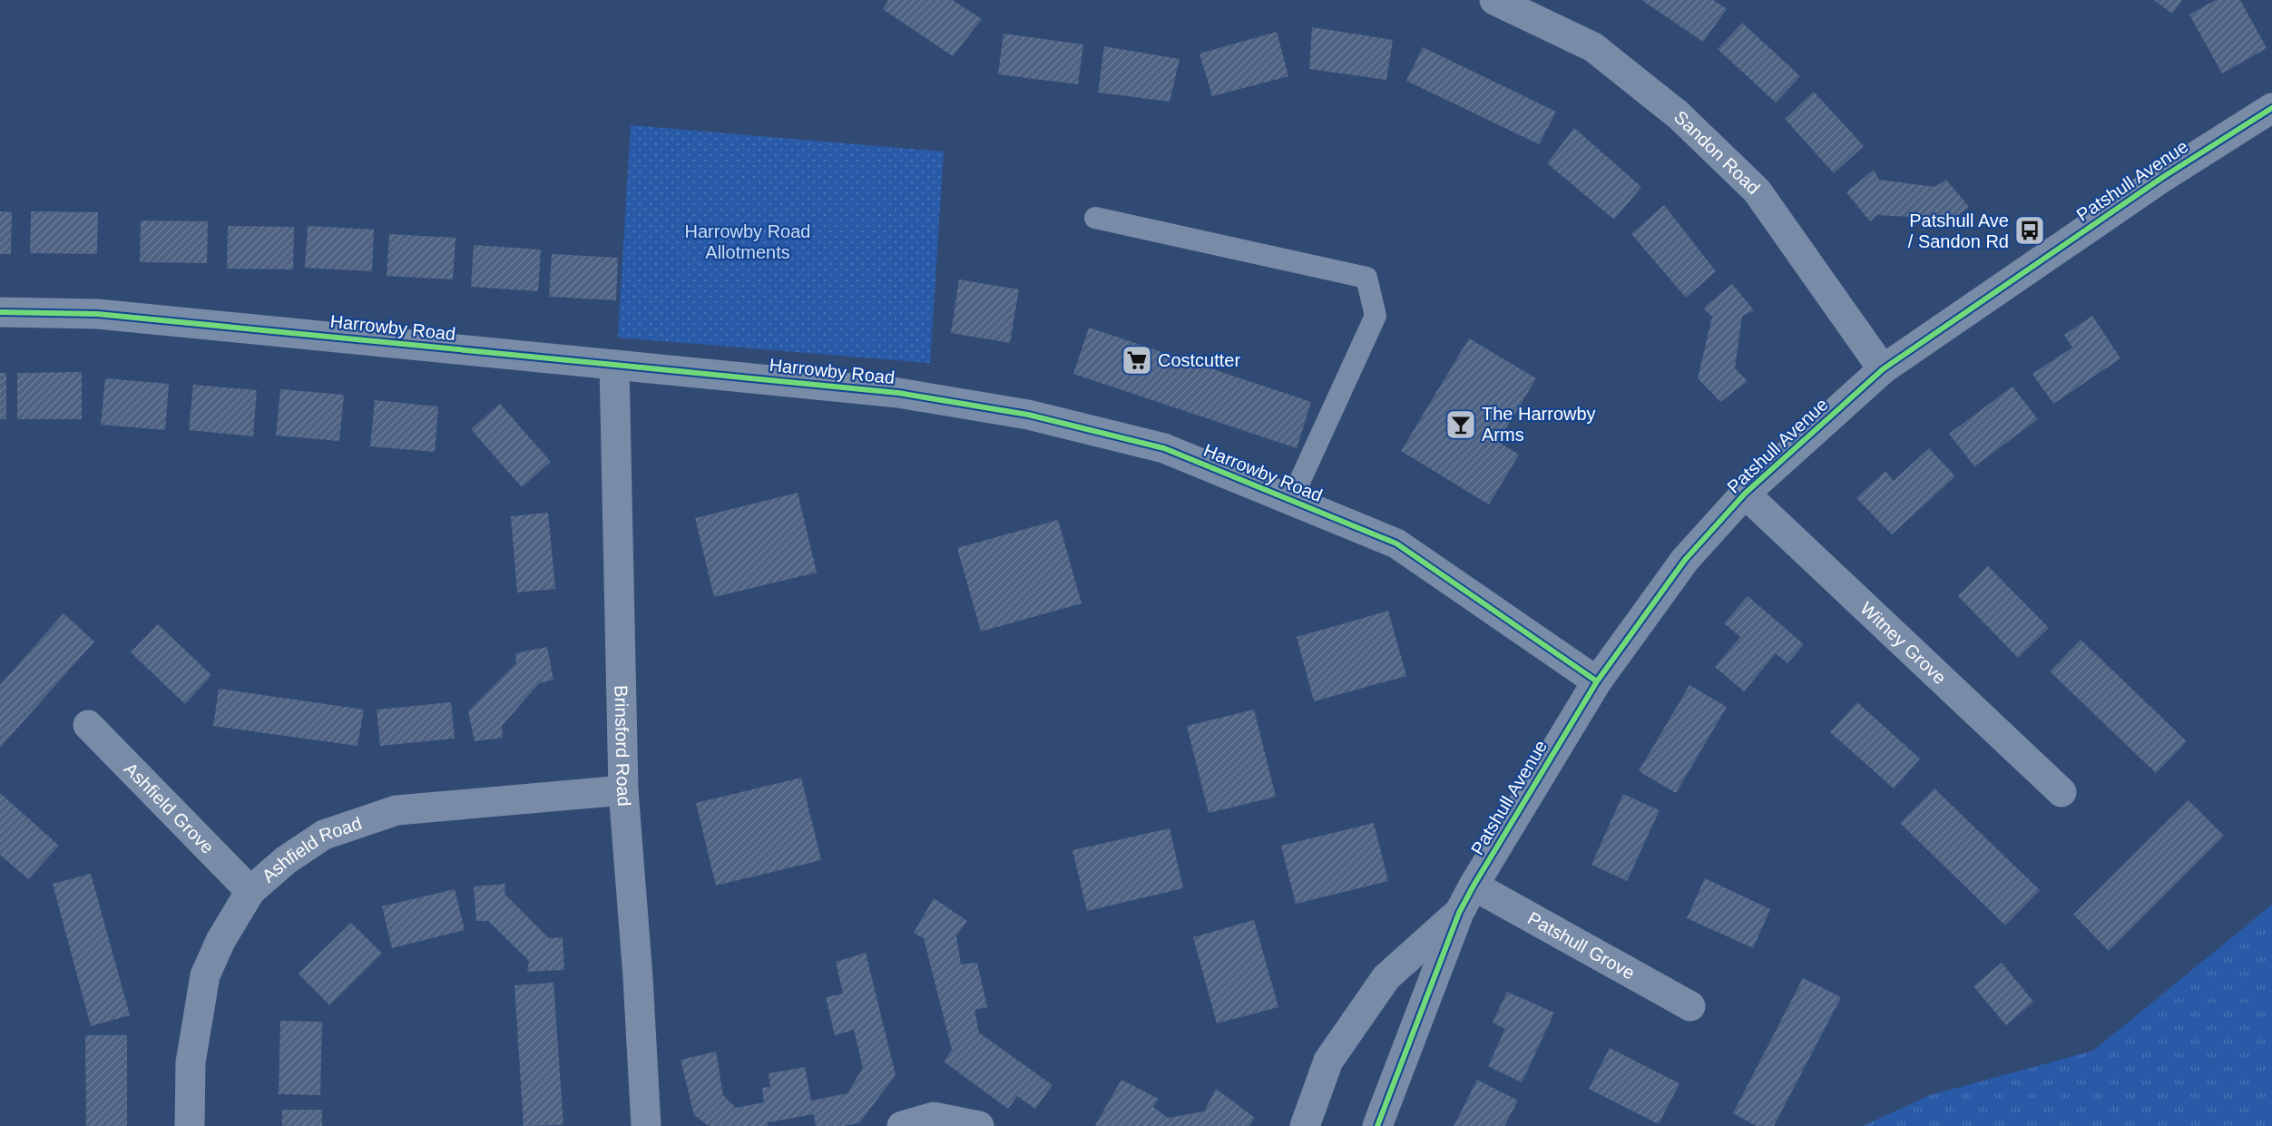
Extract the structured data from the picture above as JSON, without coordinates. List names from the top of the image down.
{
  "streets": {
    "street": [
      "Sandon Road",
      "Patshull Avenue",
      "Harrowby Road",
      "Witney Grove",
      "Brinsford Road",
      "Ashfield Grove",
      "Ashfield Road",
      "Patshull Grove"
    ]
  },
  "crossings": [
    ["Sandon Road", "Patshull Avenue"],
    ["Patshull Avenue", "Harrowby Road"],
    ["Patshull Avenue", "Witney Grove"],
    ["Patshull Avenue", "Patshull Grove"],
    ["Harrowby Road", "Brinsford Road"],
    ["Brinsford Road", "Ashfield Road"],
    ["Ashfield Grove", "Ashfield Road"]
  ],
  "parks": ["Harrowby Road Allotments"],
  "places": {
    "bus stop": ["Patshull Ave / Sandon Rd"],
    "supermarket": ["Costcutter"],
    "bar": ["The Harrowby Arms"]
  }
}
